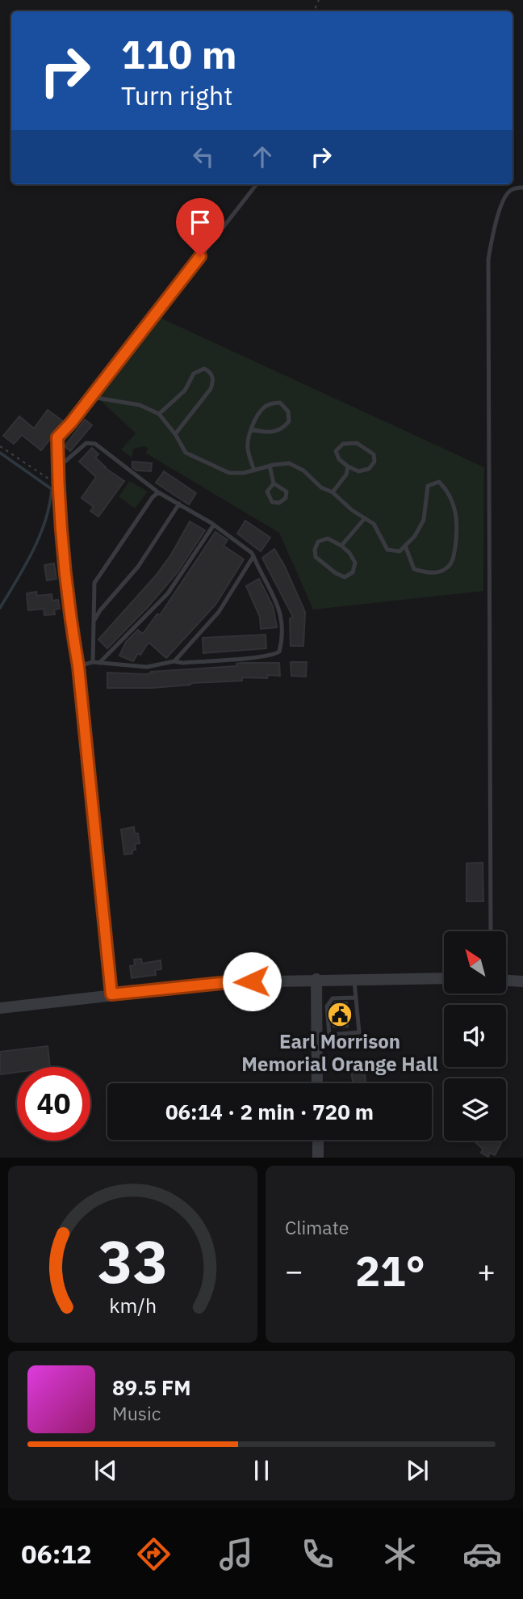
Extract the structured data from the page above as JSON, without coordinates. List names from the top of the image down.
{
  "places": {
    "public building": ["Earl Morrison Memorial Orange Hall"]
  },
  "north": "top left",
  "page": {
    "turn": ["110 m", "Turn right"],
    "limit": "40",
    "trip": "06:14 · 2 min · 720 m",
    "tile": "Climate",
    "heat": ["−", "21°", "+"],
    "song": ["89.5 FM", "Music"],
    "tabs": "06:12",
    "gauge": ["33", "km/h"]
  }
}
